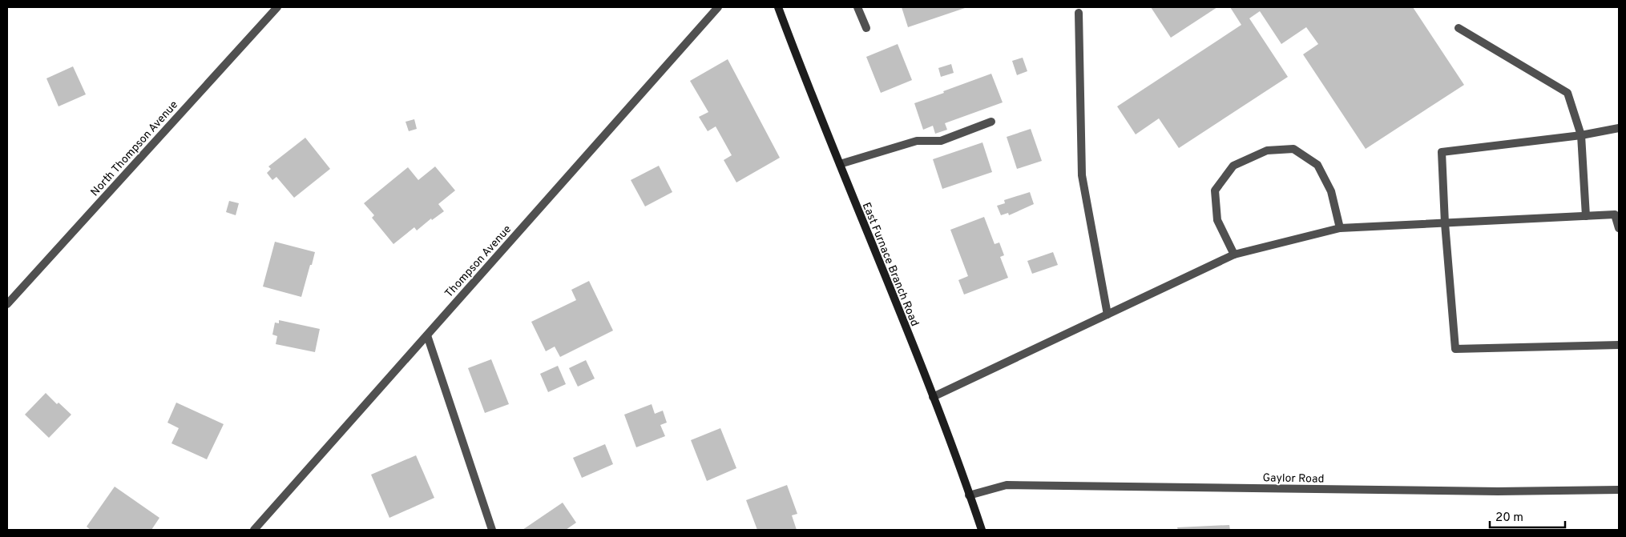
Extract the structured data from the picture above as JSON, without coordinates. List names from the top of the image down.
{
  "streets": {
    "main road": ["East Furnace Branch Road"],
    "street": ["North Thompson Avenue", "Thompson Avenue", "Gaylor Road"]
  },
  "crossings": [
    ["East Furnace Branch Road", "Gaylor Road"]
  ],
  "scale_bar": "20 m"
}
